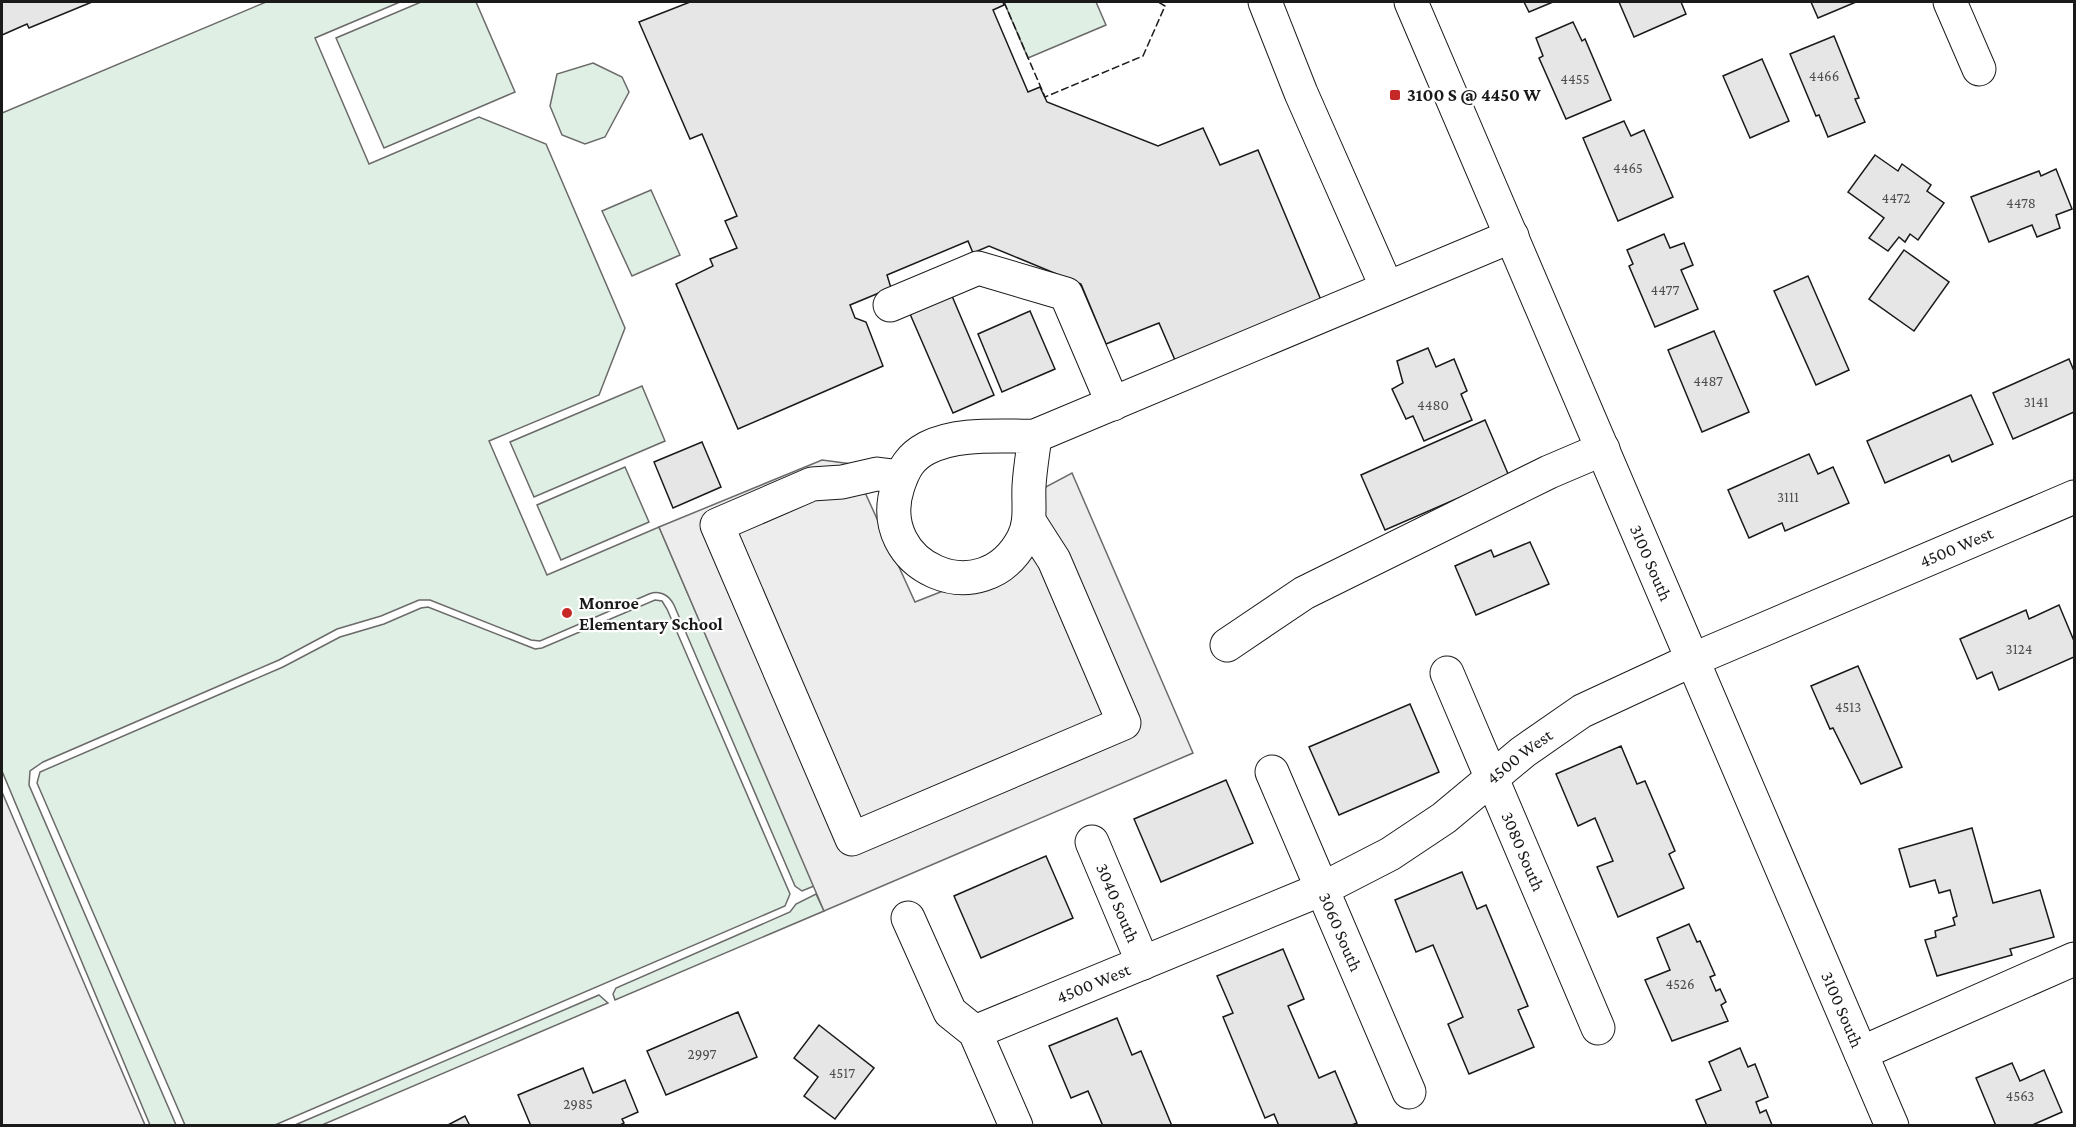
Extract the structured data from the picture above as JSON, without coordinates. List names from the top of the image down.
{
  "streets": {
    "street": [
      "4500 West",
      "3100 South",
      "3080 South",
      "3040 South",
      "3060 South"
    ]
  },
  "crossings": [
    ["4500 West", "3100 South"],
    ["4500 West", "3080 South"],
    ["4500 West", "3040 South"],
    ["4500 West", "3060 South"]
  ],
  "places": {
    "transit": ["3100 S @ 4450 W"],
    "other": ["Monroe Elementary School"]
  },
  "house_numbers": [
    "4466",
    "4455",
    "4465",
    "4472",
    "4478",
    "4477",
    "4487",
    "3141",
    "4480",
    "3111",
    "3124",
    "4513",
    "4526",
    "2997",
    "4517",
    "4563",
    "2985"
  ]
}
